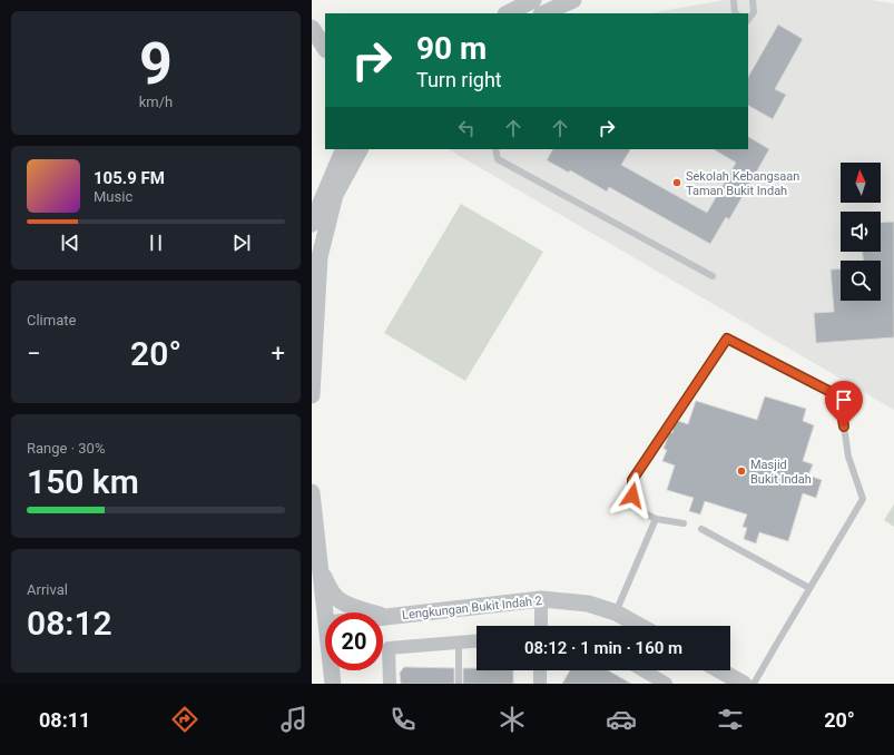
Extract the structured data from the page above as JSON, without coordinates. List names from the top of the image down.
{
  "streets": {
    "street": ["Lengkungan Bukit Indah 2"]
  },
  "places": ["Sekolah Kebangsaan Taman Bukit Indah", "Masjid Bukit Indah"],
  "north": "top",
  "page": {
    "tile": [
      ["9", "km/h"],
      "Climate",
      ["Range · 30%", "150 km"],
      ["Arrival", "08:12"]
    ],
    "turn": ["90 m", "Turn right"],
    "song": ["105.9 FM", "Music"],
    "heat": ["−", "20°", "+"],
    "limit": "20",
    "trip": "08:12 · 1 min · 160 m",
    "tabs": ["08:11", "20°"]
  }
}
